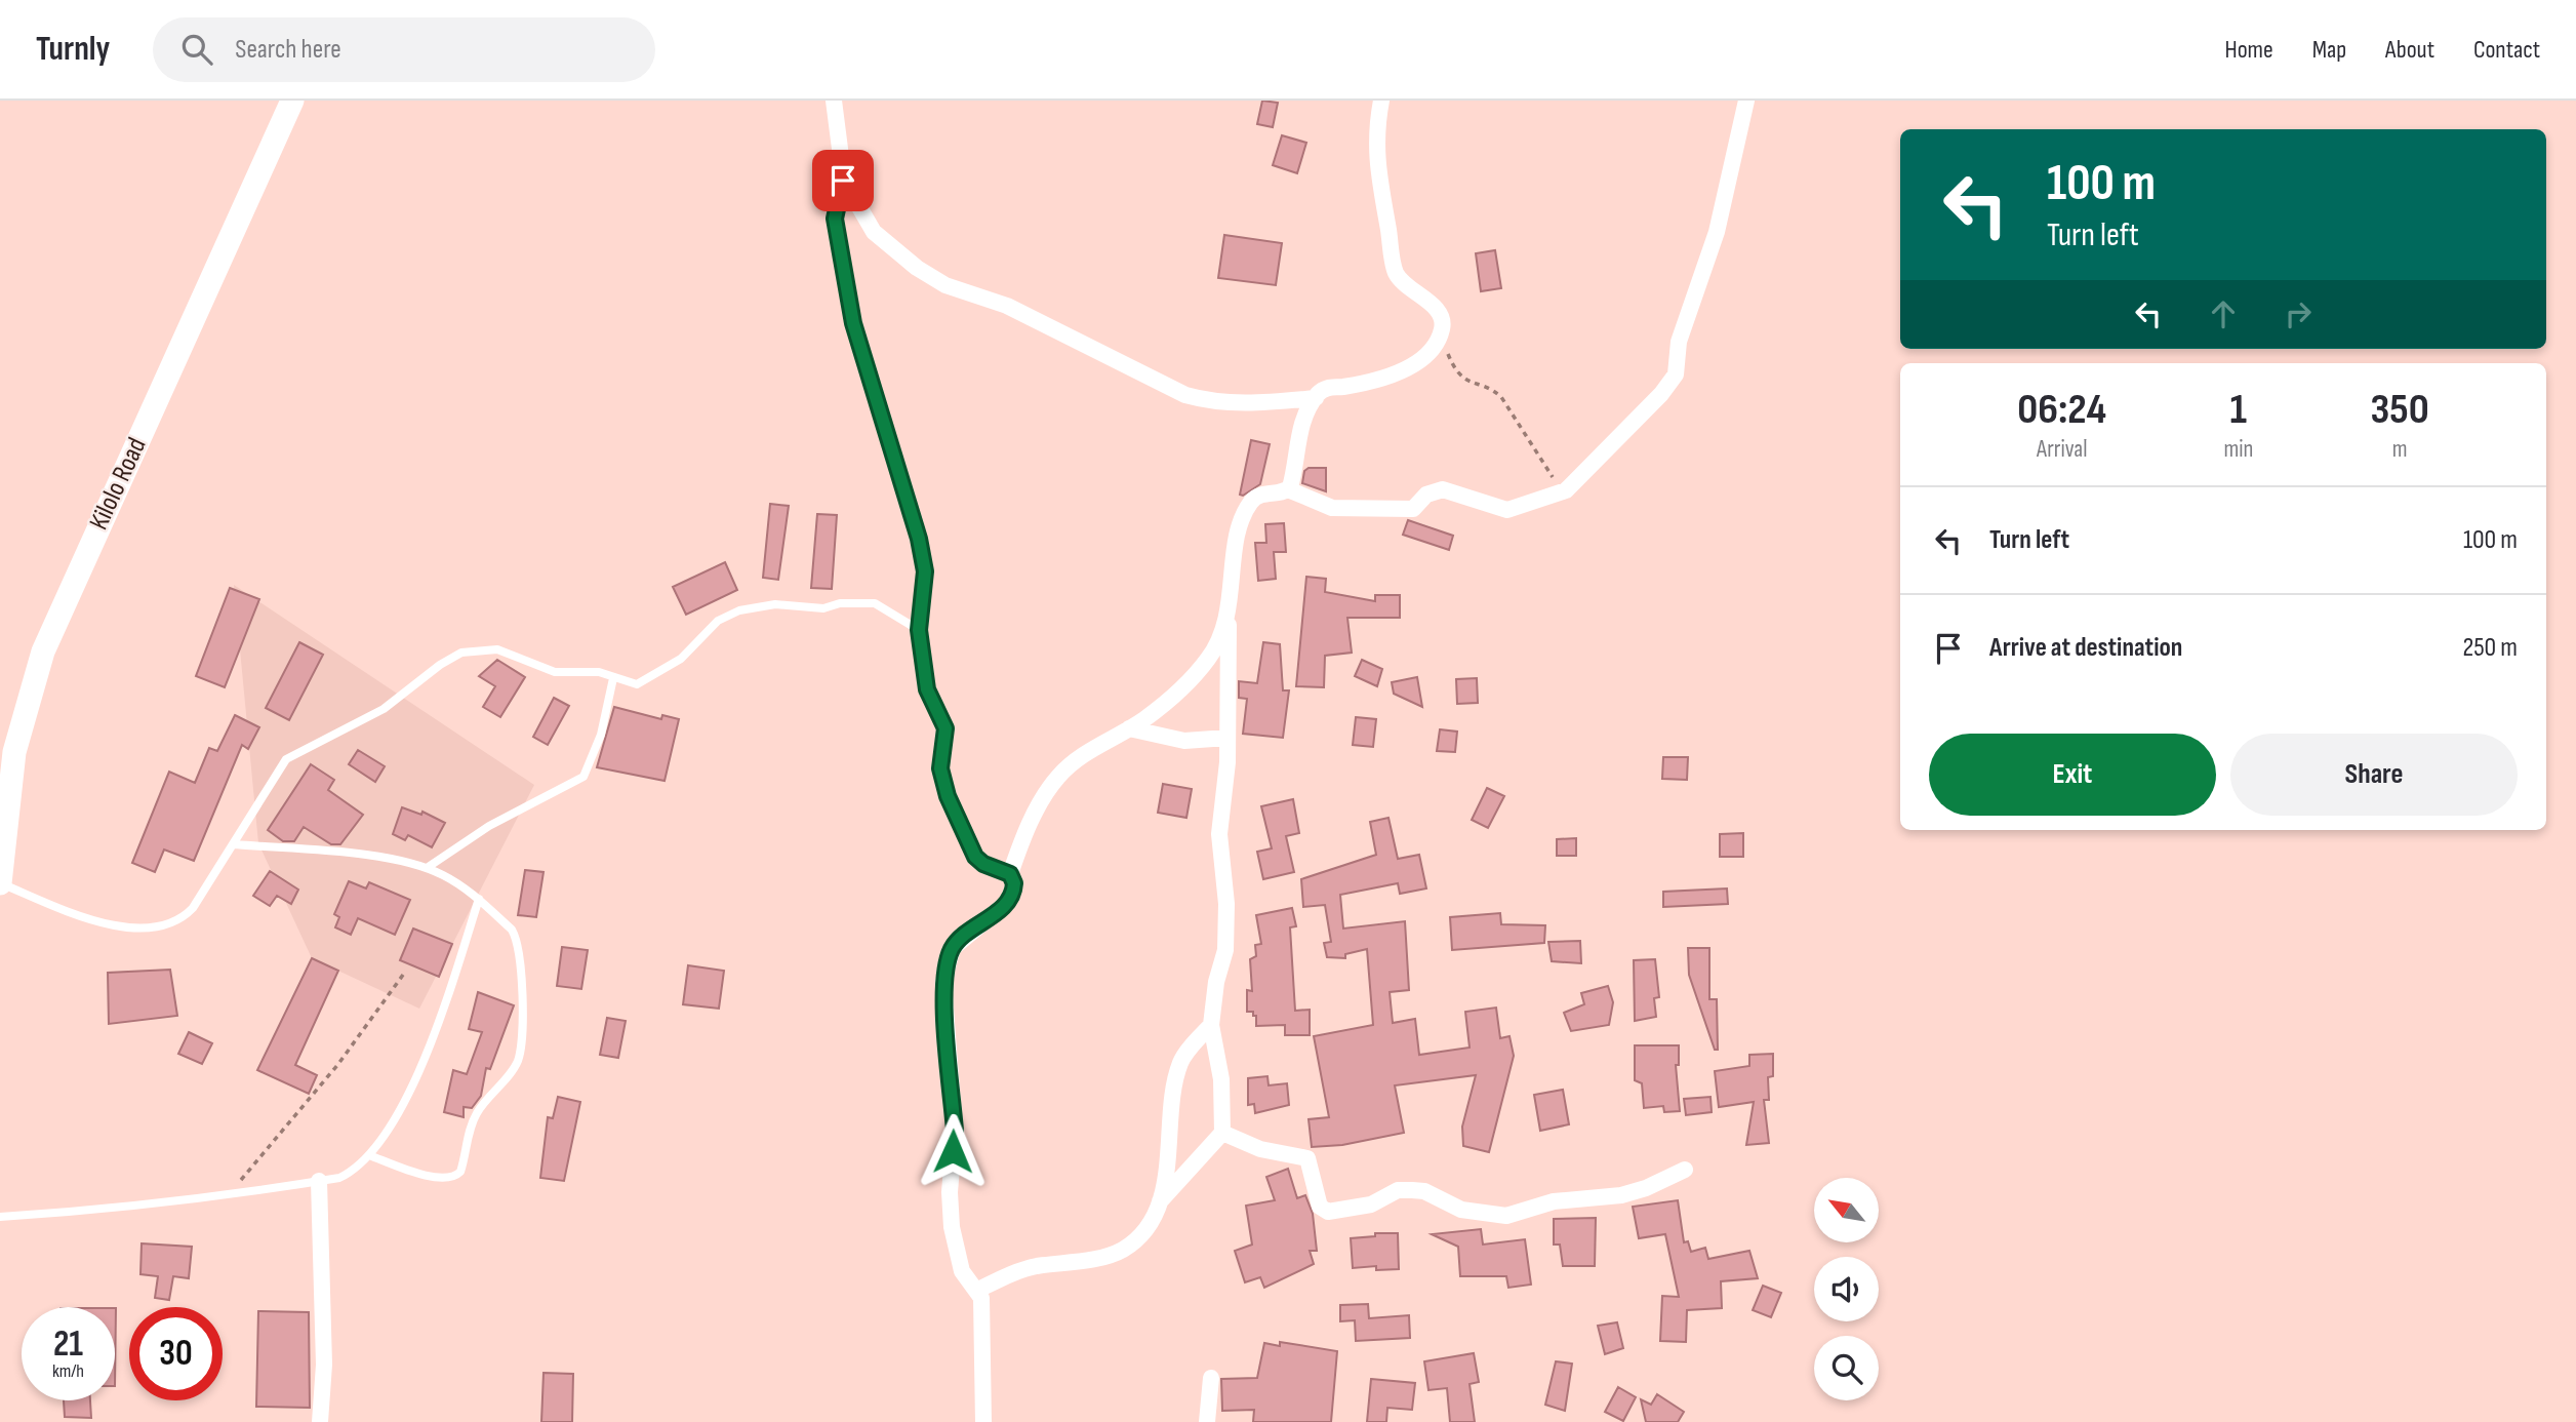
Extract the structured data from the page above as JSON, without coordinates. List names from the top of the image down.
{
  "streets": {
    "main road": ["Kilolo Road"]
  },
  "north": "top left",
  "page": {
    "header": "Turnly",
    "search": "Search here",
    "nav": [
      "Home",
      "Map",
      "About",
      "Contact"
    ],
    "turn": ["100 m", "Turn left"],
    "eta": [
      "06:24",
      "Arrival",
      "1",
      "min",
      "350",
      "m"
    ],
    "list": [
      {
        "name": "Turn left",
        "value": "100 m"
      },
      {
        "name": "Arrive at destination",
        "value": "250 m"
      }
    ],
    "buttons": ["Exit", "Share"],
    "speed": "21 km/h",
    "limit": "30"
  }
}
